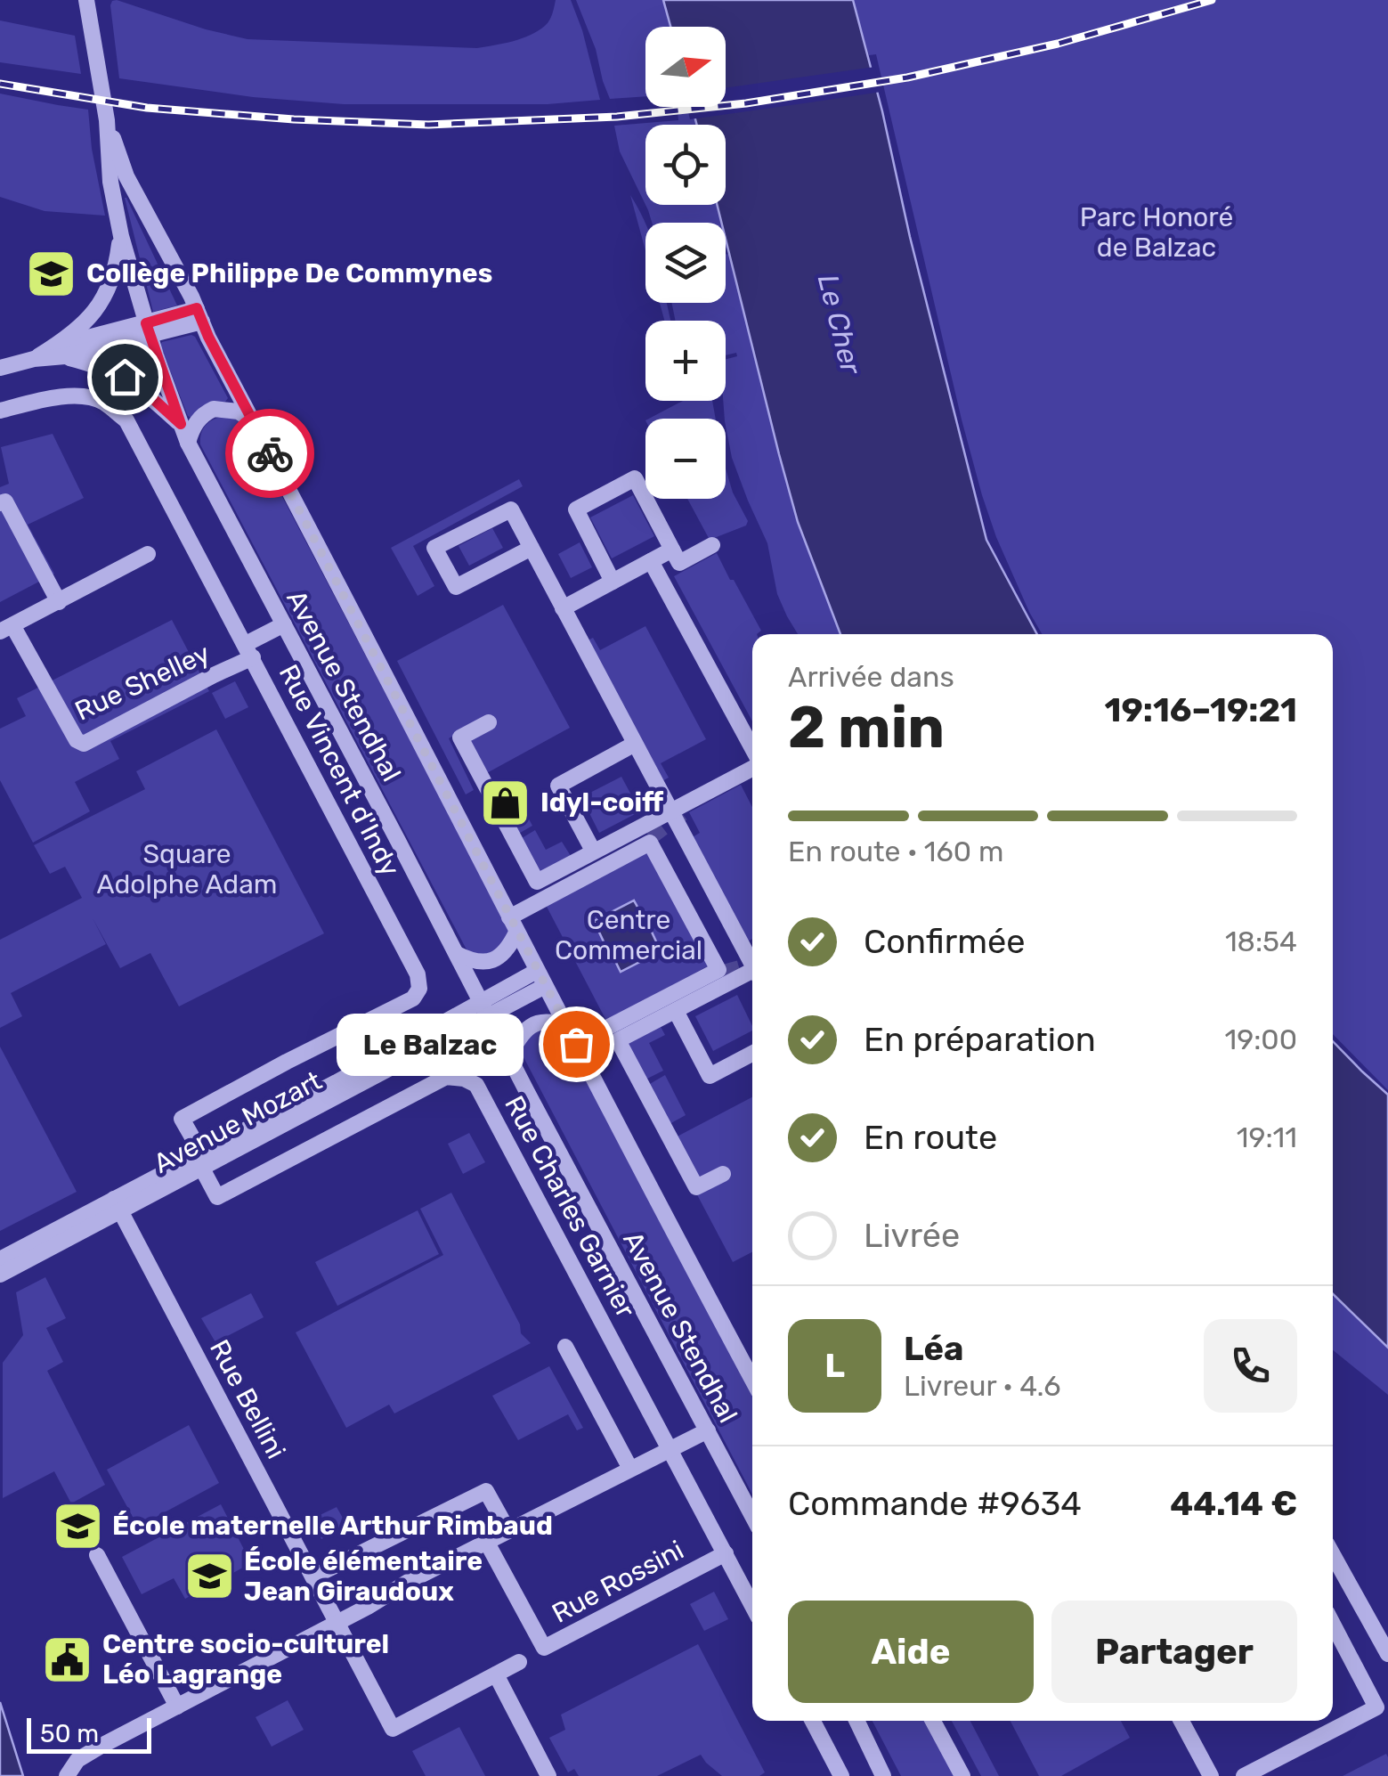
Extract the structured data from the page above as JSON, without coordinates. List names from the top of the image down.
{
  "streets": {
    "street": [
      "Rue Shelley",
      "Avenue Stendhal",
      "Rue Vincent d'Indy",
      "Avenue Mozart",
      "Rue Charles Garnier",
      "Rue Bellini",
      "Rue Rossini"
    ]
  },
  "crossings": [
    ["Rue Shelley", "Rue Vincent d'Indy"],
    ["Avenue Stendhal", "Avenue Mozart"],
    ["Rue Vincent d'Indy", "Avenue Mozart"],
    ["Rue Vincent d'Indy", "Rue Charles Garnier"],
    ["Avenue Mozart", "Rue Charles Garnier"],
    ["Avenue Mozart", "Rue Bellini"]
  ],
  "water": ["Le Cher"],
  "parks": ["Parc Honoré de Balzac", "Square Adolphe Adam", "Centre Commercial"],
  "places": {
    "school or university": ["Collège Philippe De Commynes", "École maternelle Arthur Rimbaud", "École élémentaire Jean Giraudoux"],
    "shop": ["Idyl-coiff"],
    "other": ["Le Balzac"],
    "public building": ["Centre socio-culturel Léo Lagrange"]
  },
  "scale_bar": "50 m",
  "north": "right",
  "page": {
    "map_buttons": ["+", "−"],
    "heading": ["2 min", "Arrivée dans", "19:16–19:21"],
    "panel": [
      "Léa",
      "Livreur · 4.6",
      "Commande #9634",
      "44.14 €"
    ],
    "bar": "En route · 160 m",
    "list": [
      ["Confirmée", "18:54"],
      ["En préparation", "19:00"],
      ["En route", "19:11"],
      "Livrée"
    ],
    "bubble": "Le Balzac",
    "round": "L",
    "buttons": ["Aide", "Partager"],
    "scale": "50 m"
  }
}
